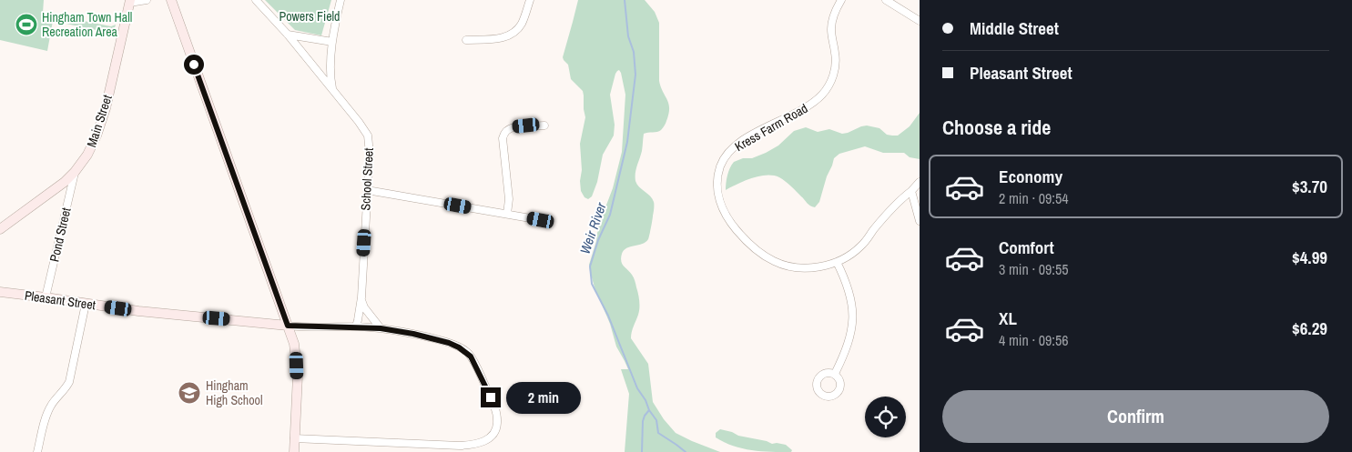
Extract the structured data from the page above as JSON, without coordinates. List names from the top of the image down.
{
  "streets": {
    "street": [
      "Main Street",
      "Kress Farm Road",
      "School Street",
      "Pond Street",
      "Pleasant Street"
    ]
  },
  "crossings": [
    ["Main Street", "Pond Street"],
    ["School Street", "Pleasant Street"],
    ["Pond Street", "Pleasant Street"]
  ],
  "water": ["Weir River"],
  "parks": ["Powers Field"],
  "places": {
    "sports": ["Hingham Town Hall Recreation Area"],
    "school or university": ["Hingham High School"]
  },
  "page": {
    "banner": ["Middle Street", "Pleasant Street"],
    "heading": "Choose a ride",
    "list": [
      {
        "name": "Economy",
        "note": "2 min · 09:54",
        "value": "$3.70"
      },
      {
        "name": "Comfort",
        "note": "3 min · 09:55",
        "value": "$4.99"
      },
      {
        "name": "XL",
        "note": "4 min · 09:56",
        "value": "$6.29"
      }
    ],
    "buttons": "Confirm",
    "bubble": "2 min"
  }
}
